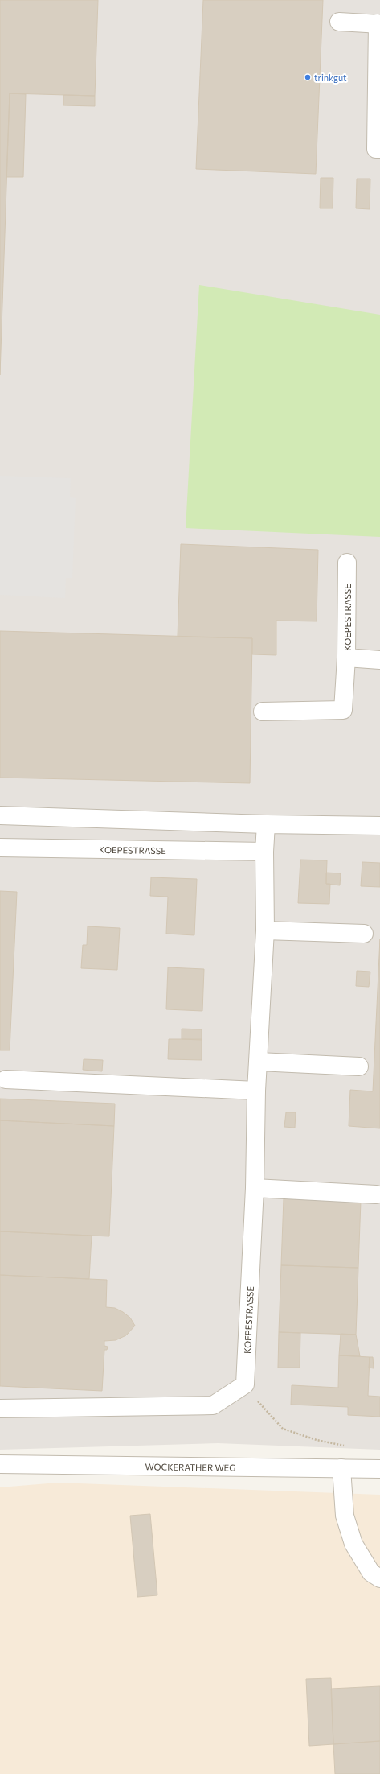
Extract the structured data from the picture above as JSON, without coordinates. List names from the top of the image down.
{
  "streets": {
    "street": ["KOEPESTRASSE", "WOCKERATHER WEG"]
  },
  "places": ["trinkgut"]
}
